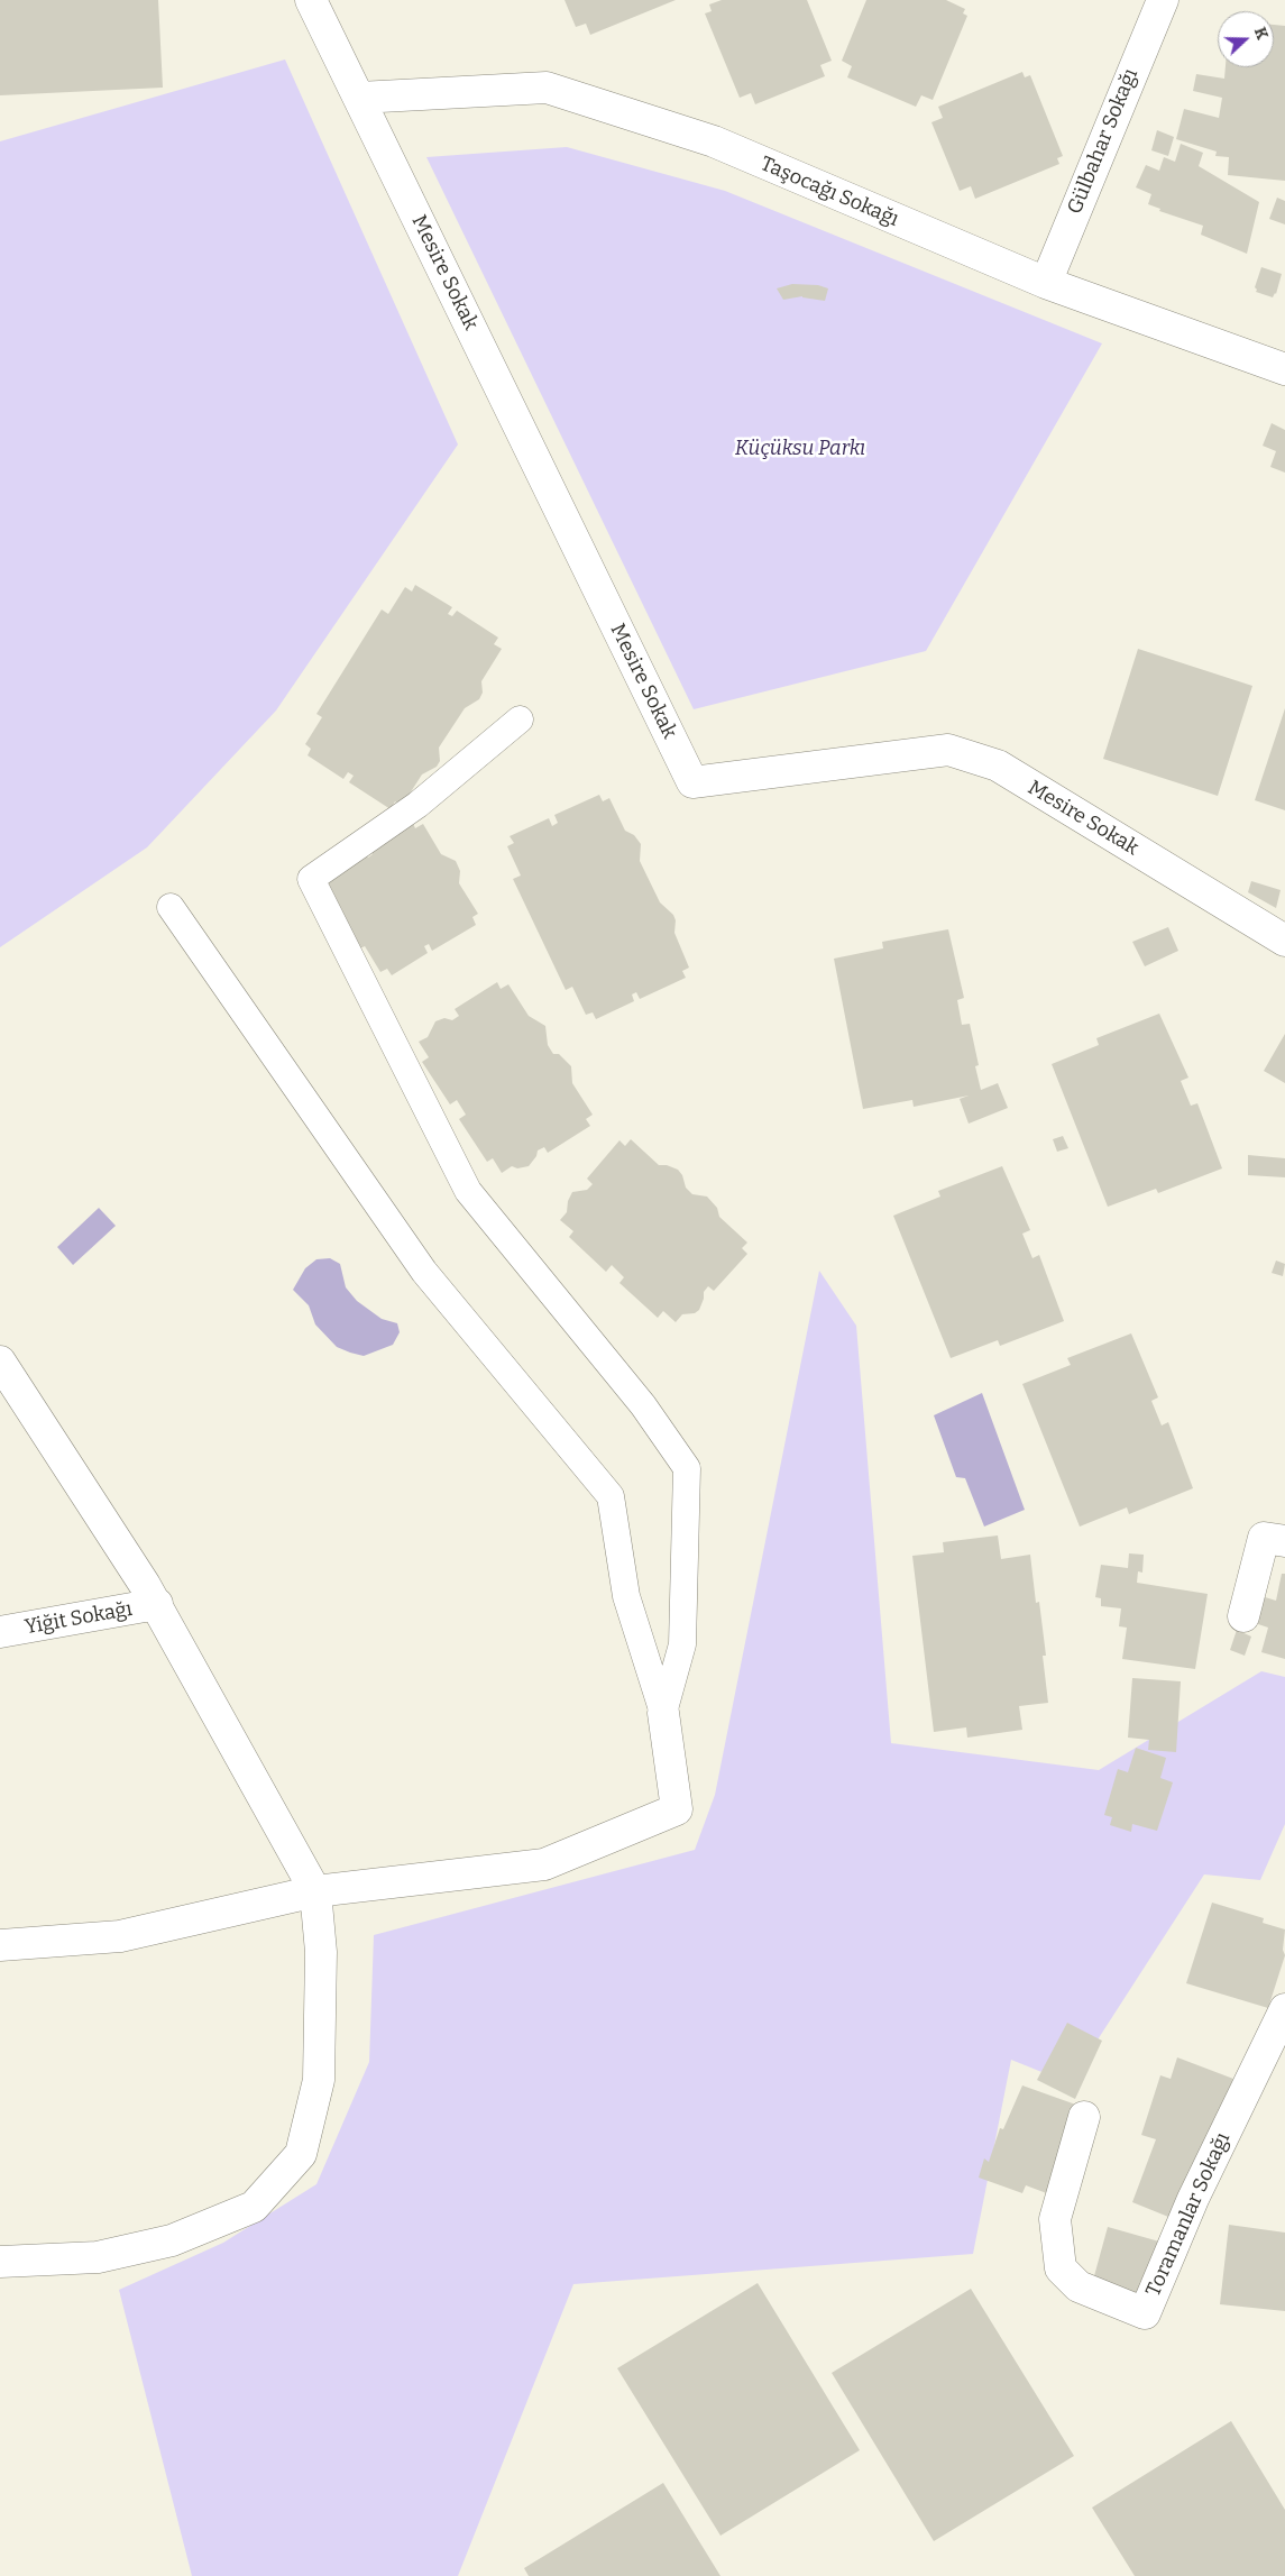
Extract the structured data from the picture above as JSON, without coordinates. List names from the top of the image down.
{
  "streets": {
    "street": [
      "Gülbahar Sokağı",
      "Taşocağı Sokağı",
      "Mesire Sokak",
      "Yiğit Sokağı",
      "Toramanlar Sokağı"
    ]
  },
  "crossings": [
    ["Gülbahar Sokağı", "Taşocağı Sokağı"],
    ["Taşocağı Sokağı", "Mesire Sokak"]
  ],
  "parks": ["Küçüksu Parkı"],
  "north": "right"
}
